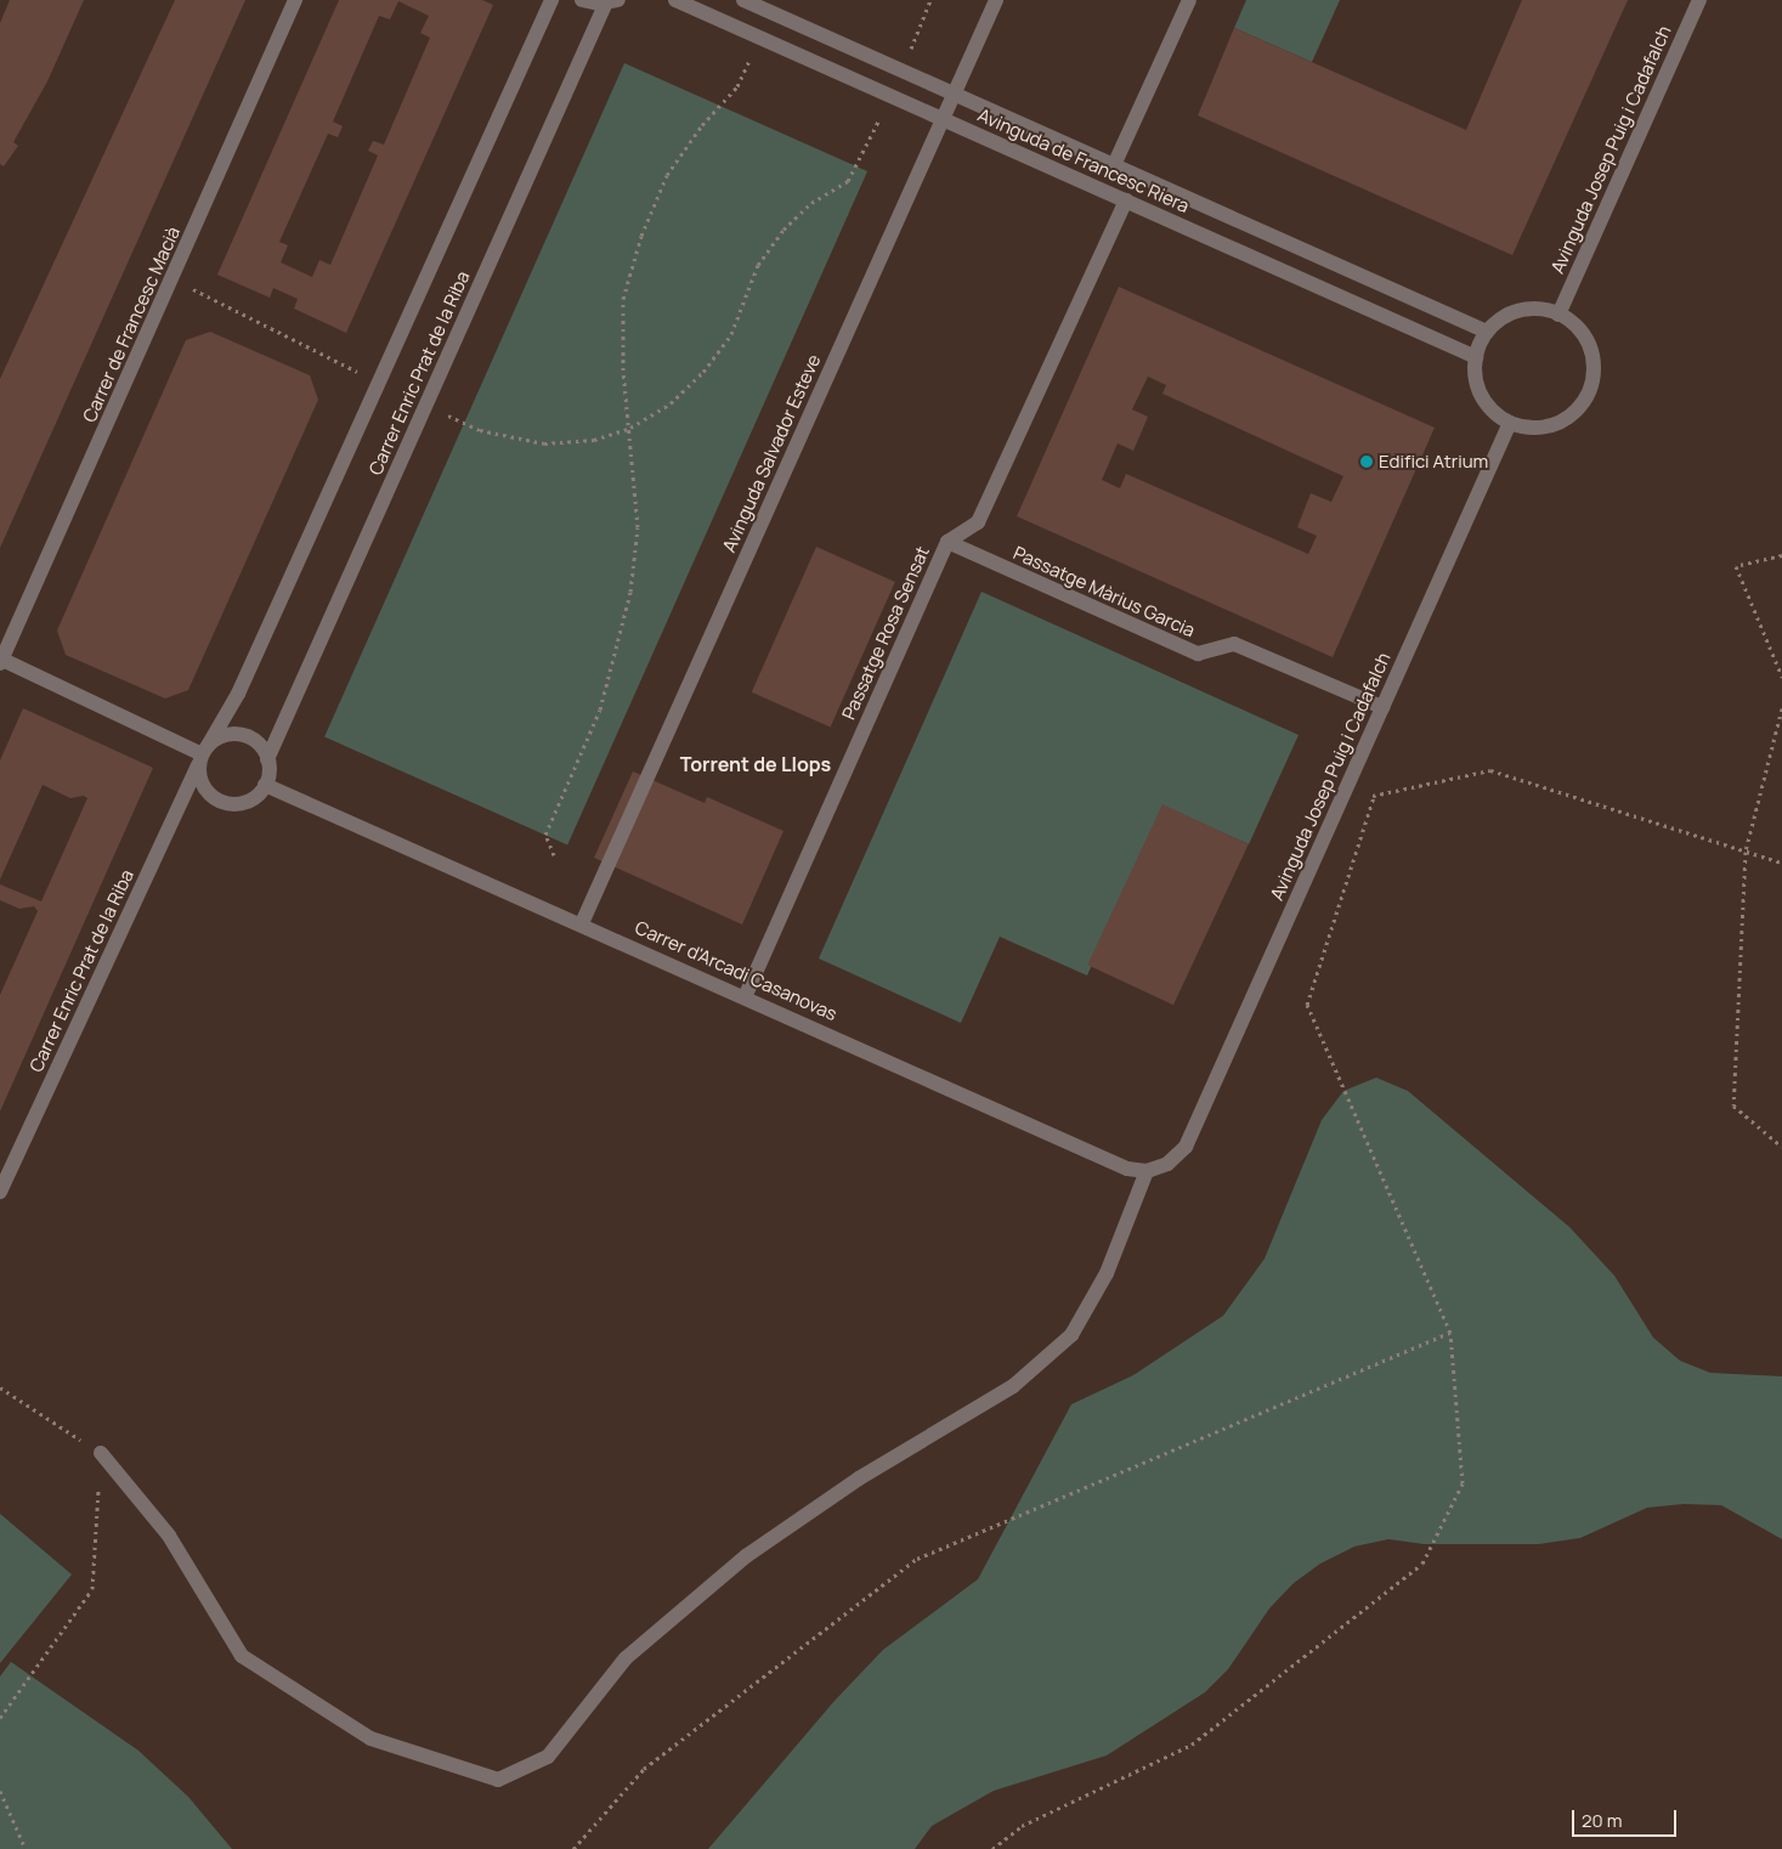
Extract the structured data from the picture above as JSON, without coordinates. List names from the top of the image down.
{
  "streets": {
    "street": [
      "Avinguda Josep Puig i Cadafalch",
      "Avinguda de Francesc Riera",
      "Carrer de Francesc Macià",
      "Carrer Enric Prat de la Riba",
      "Avinguda Salvador Esteve",
      "Passatge Màrius Garcia",
      "Passatge Rosa Sensat",
      "Carrer d'Arcadi Casanovas"
    ]
  },
  "crossings": [
    ["Avinguda Josep Puig i Cadafalch", "Avinguda de Francesc Riera"],
    ["Avinguda Josep Puig i Cadafalch", "Passatge Màrius Garcia"],
    ["Avinguda Josep Puig i Cadafalch", "Carrer d'Arcadi Casanovas"],
    ["Avinguda de Francesc Riera", "Avinguda Salvador Esteve"],
    ["Avinguda de Francesc Riera", "Passatge Rosa Sensat"],
    ["Carrer Enric Prat de la Riba", "Carrer d'Arcadi Casanovas"],
    ["Avinguda Salvador Esteve", "Carrer d'Arcadi Casanovas"],
    ["Passatge Màrius Garcia", "Passatge Rosa Sensat"],
    ["Passatge Rosa Sensat", "Carrer d'Arcadi Casanovas"]
  ],
  "districts": ["Torrent de Llops"],
  "places": ["Edifici Atrium"],
  "scale_bar": "20 m"
}
